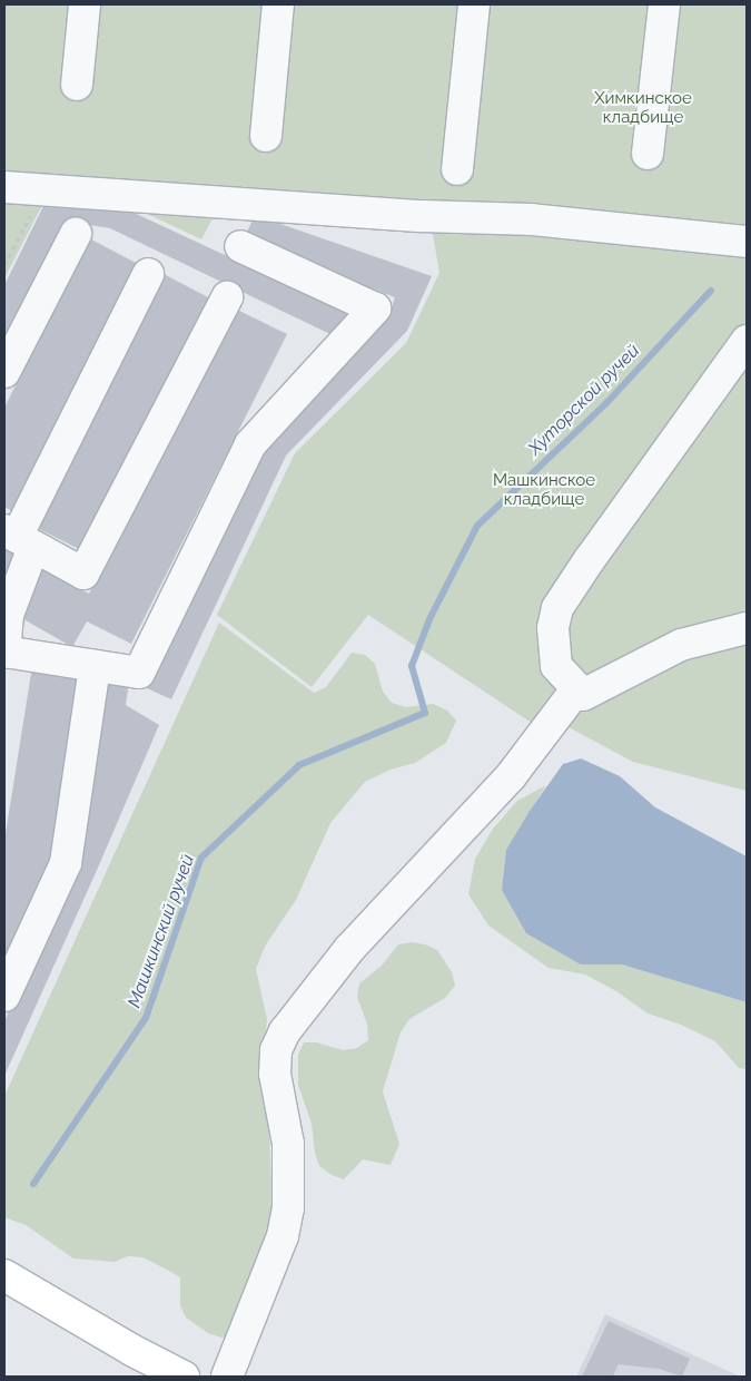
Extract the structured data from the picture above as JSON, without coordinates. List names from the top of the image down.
{
  "water": ["Хуторской ручей", "Машкинский ручей"],
  "parks": ["Химкинское кладбище", "Машкинское кладбище"]
}
